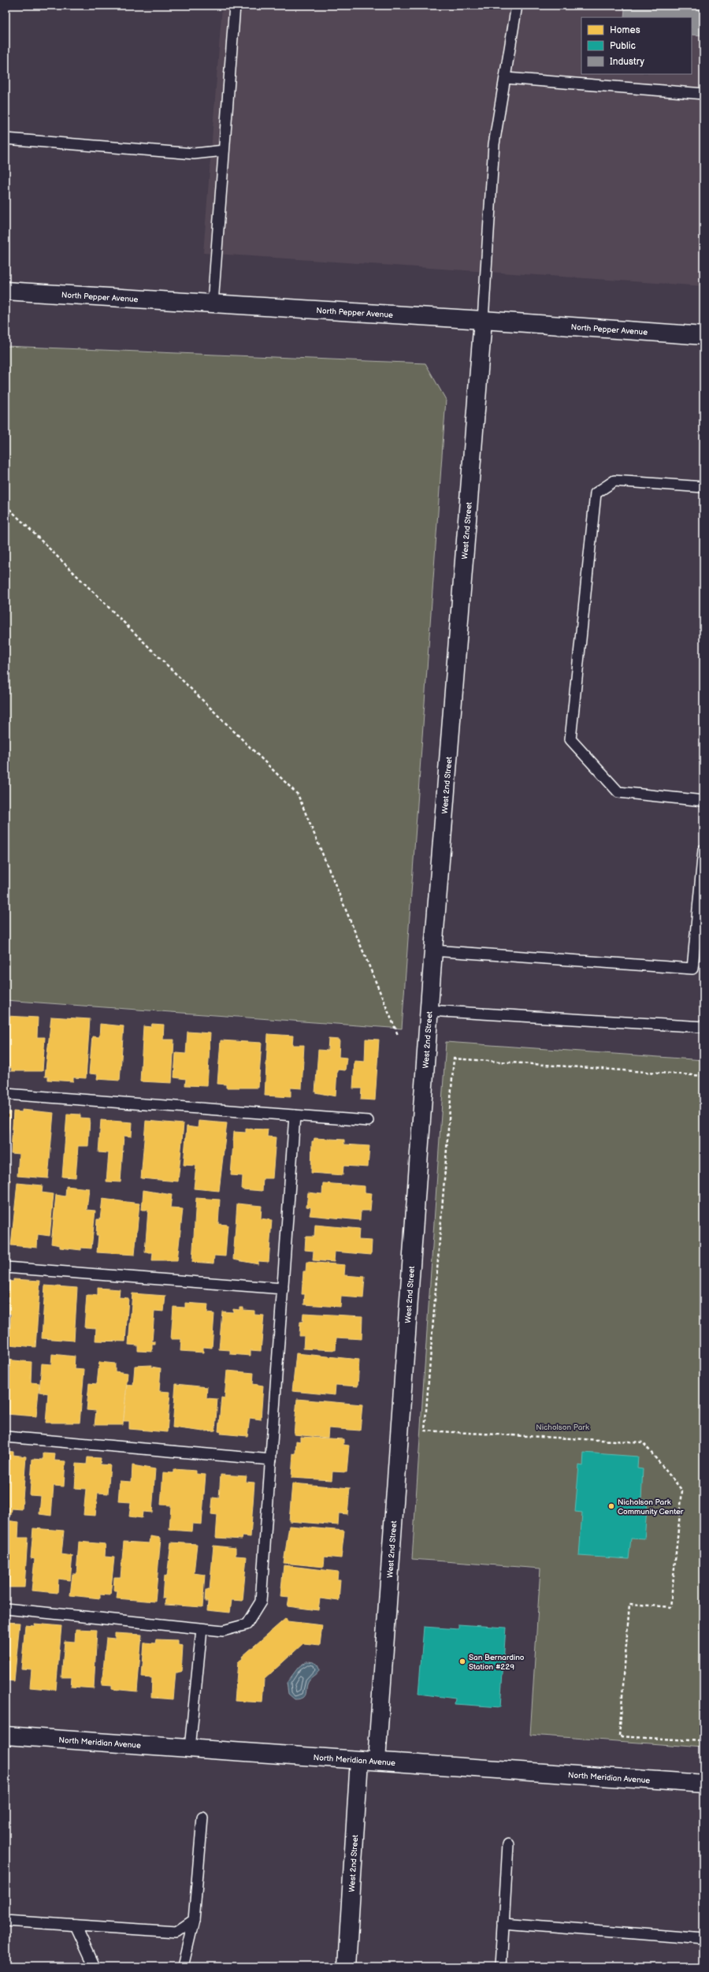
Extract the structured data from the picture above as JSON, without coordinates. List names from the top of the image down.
{
  "streets": {
    "street": ["North Pepper Avenue", "West 2nd Street", "North Meridian Avenue"]
  },
  "crossings": [
    ["North Pepper Avenue", "West 2nd Street"],
    ["West 2nd Street", "North Meridian Avenue"]
  ],
  "parks": ["Nicholson Park"],
  "places": ["Nicholson Park Community Center", "San Bernardino Station #229"],
  "legend": ["Homes", "Public", "Industry"]
}
